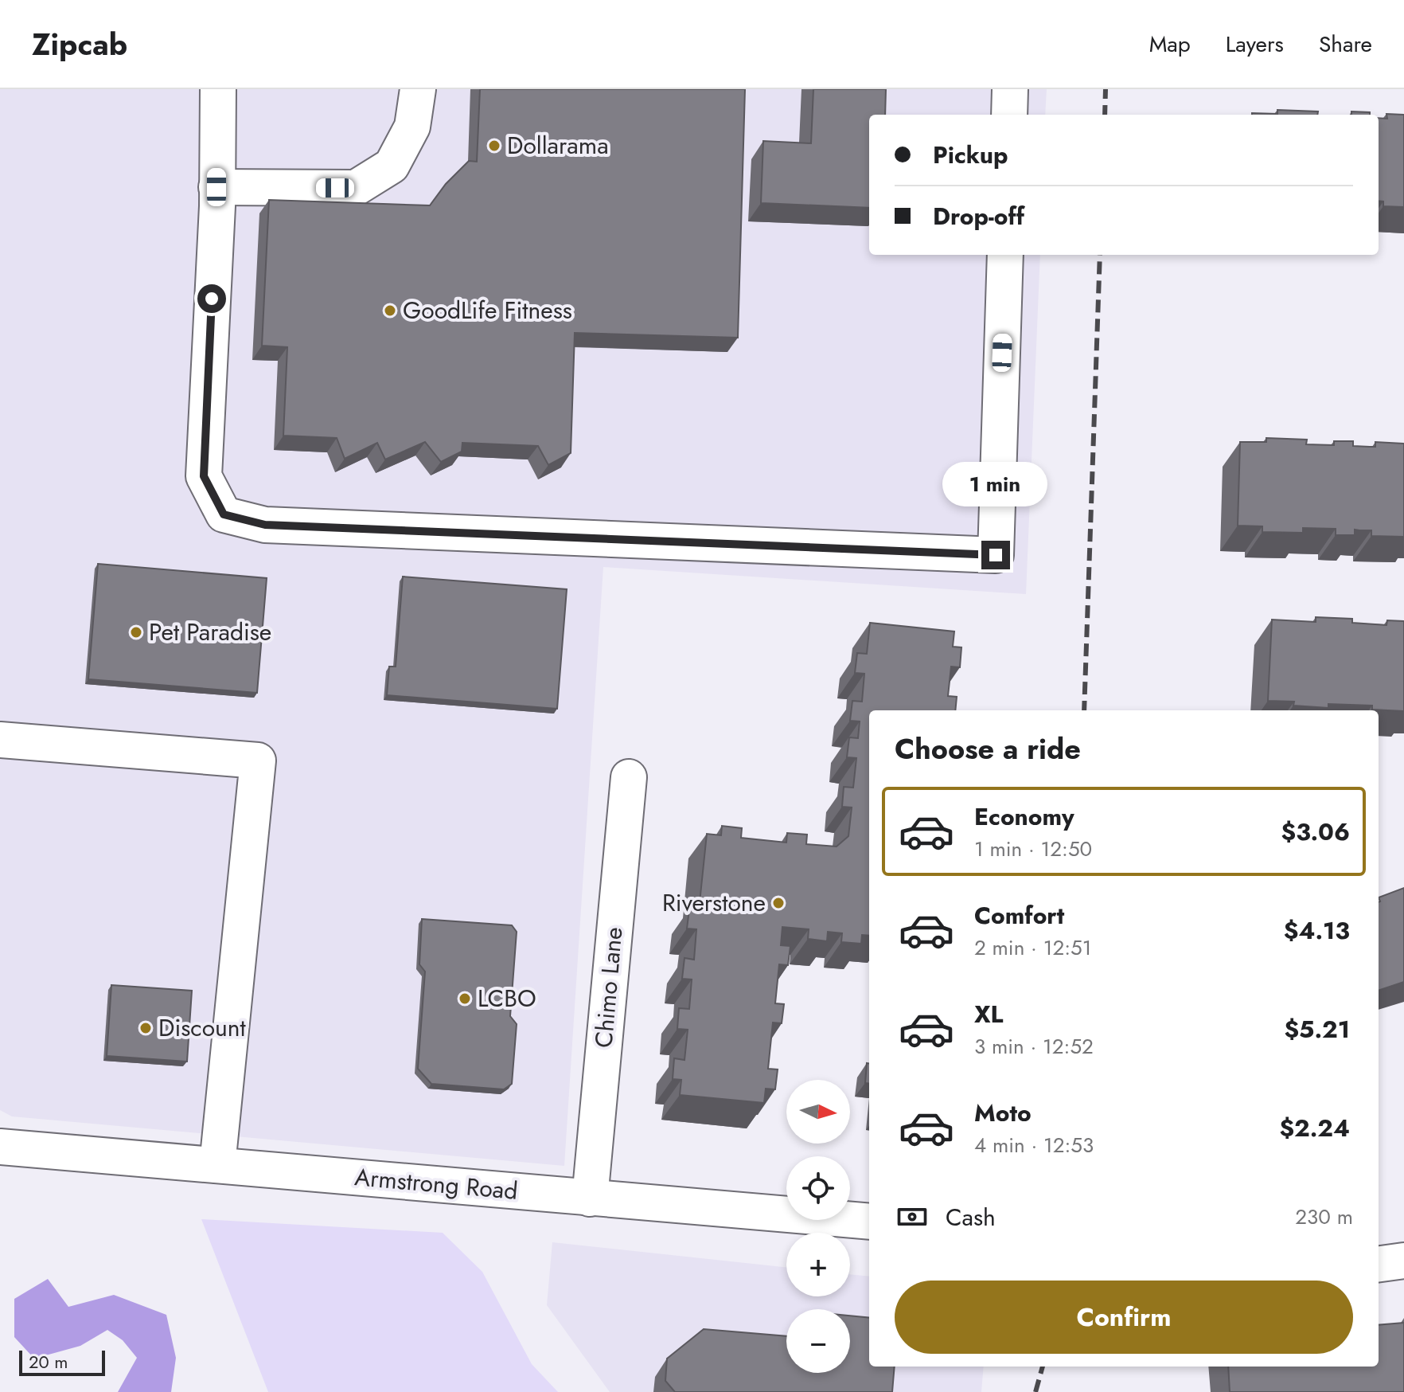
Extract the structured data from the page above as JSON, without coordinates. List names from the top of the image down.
{
  "streets": {
    "street": ["Chimo Lane", "Armstrong Road"]
  },
  "crossings": [
    ["Chimo Lane", "Armstrong Road"]
  ],
  "places": [
    "Dollarama",
    "GoodLife Fitness",
    "Pet Paradise",
    "Riverstone",
    "LCBO",
    "Discount"
  ],
  "scale_bar": "20 m",
  "north": "right",
  "page": {
    "header": "Zipcab",
    "nav": ["Map", "Layers", "Share"],
    "banner": ["Pickup", "Drop-off"],
    "bubble": "1 min",
    "heading": "Choose a ride",
    "list": [
      {
        "name": "Economy",
        "note": "1 min · 12:50",
        "value": "$3.06"
      },
      {
        "name": "Comfort",
        "note": "2 min · 12:51",
        "value": "$4.13"
      },
      {
        "name": "XL",
        "note": "3 min · 12:52",
        "value": "$5.21"
      },
      {
        "name": "Moto",
        "note": "4 min · 12:53",
        "value": "$2.24"
      }
    ],
    "map_buttons": ["+", "−"],
    "pay": ["Cash", "230 m"],
    "buttons": "Confirm",
    "scale": "20 m"
  }
}
